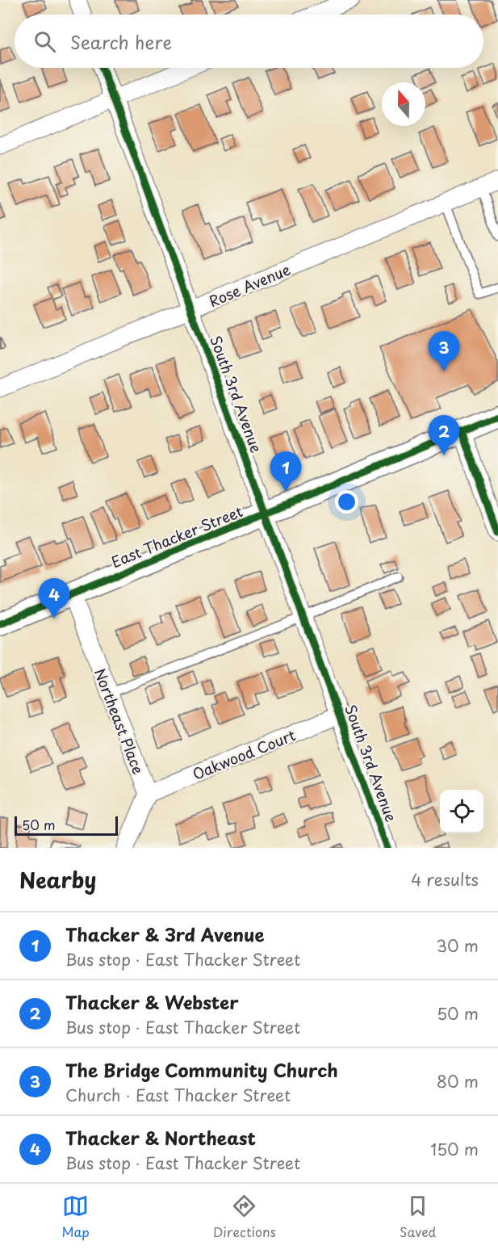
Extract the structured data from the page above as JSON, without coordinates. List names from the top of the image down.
{
  "streets": {
    "street": [
      "Rose Avenue",
      "South 3rd Avenue",
      "East Thacker Street",
      "Northeast Place",
      "Oakwood Court"
    ]
  },
  "crossings": [
    ["Rose Avenue", "South 3rd Avenue"],
    ["South 3rd Avenue", "East Thacker Street"],
    ["South 3rd Avenue", "Oakwood Court"],
    ["East Thacker Street", "Northeast Place"],
    ["Northeast Place", "Oakwood Court"]
  ],
  "scale_bar": "50 m",
  "north": "top",
  "page": {
    "search": "Search here",
    "pins": [
      "3",
      "2",
      "1",
      "4"
    ],
    "scale": "50 m",
    "heading": ["Nearby", "4 results"],
    "list": [
      {
        "mark": "1",
        "name": "Thacker & 3rd Avenue",
        "note": "Bus stop · East Thacker Street",
        "value": "30 m"
      },
      {
        "mark": "2",
        "name": "Thacker & Webster",
        "note": "Bus stop · East Thacker Street",
        "value": "50 m"
      },
      {
        "mark": "3",
        "name": "The Bridge Community Church",
        "note": "Church · East Thacker Street",
        "value": "80 m"
      },
      {
        "mark": "4",
        "name": "Thacker & Northeast",
        "note": "Bus stop · East Thacker Street",
        "value": "150 m"
      }
    ],
    "nav": ["Map", "Directions", "Saved"]
  }
}
